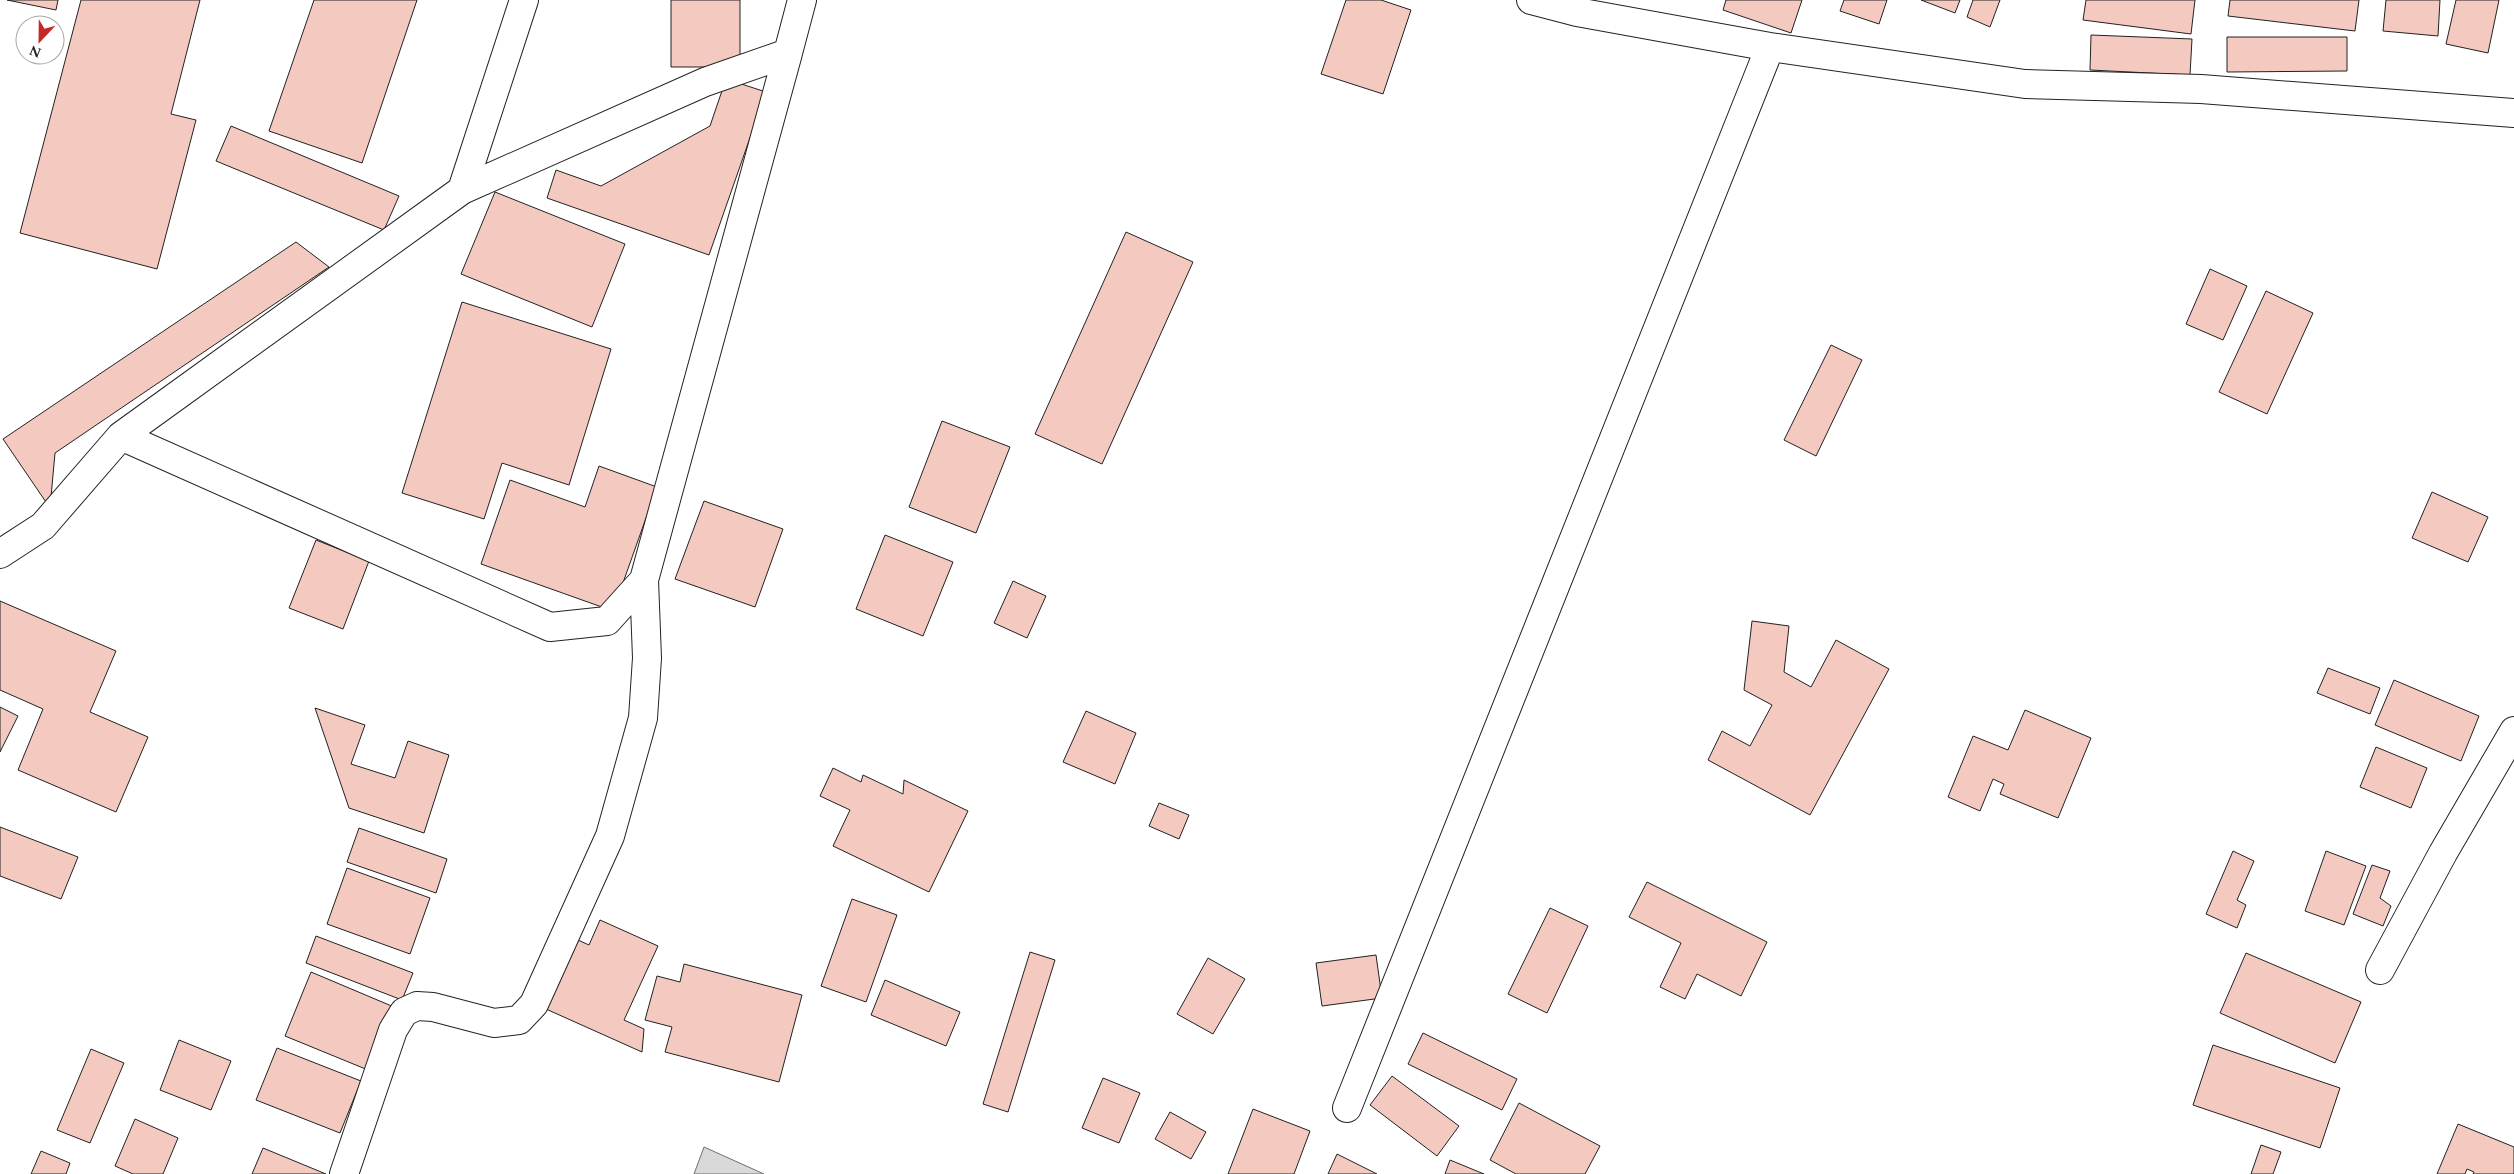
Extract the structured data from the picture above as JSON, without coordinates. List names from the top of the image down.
{
  "north": "bottom"
}
